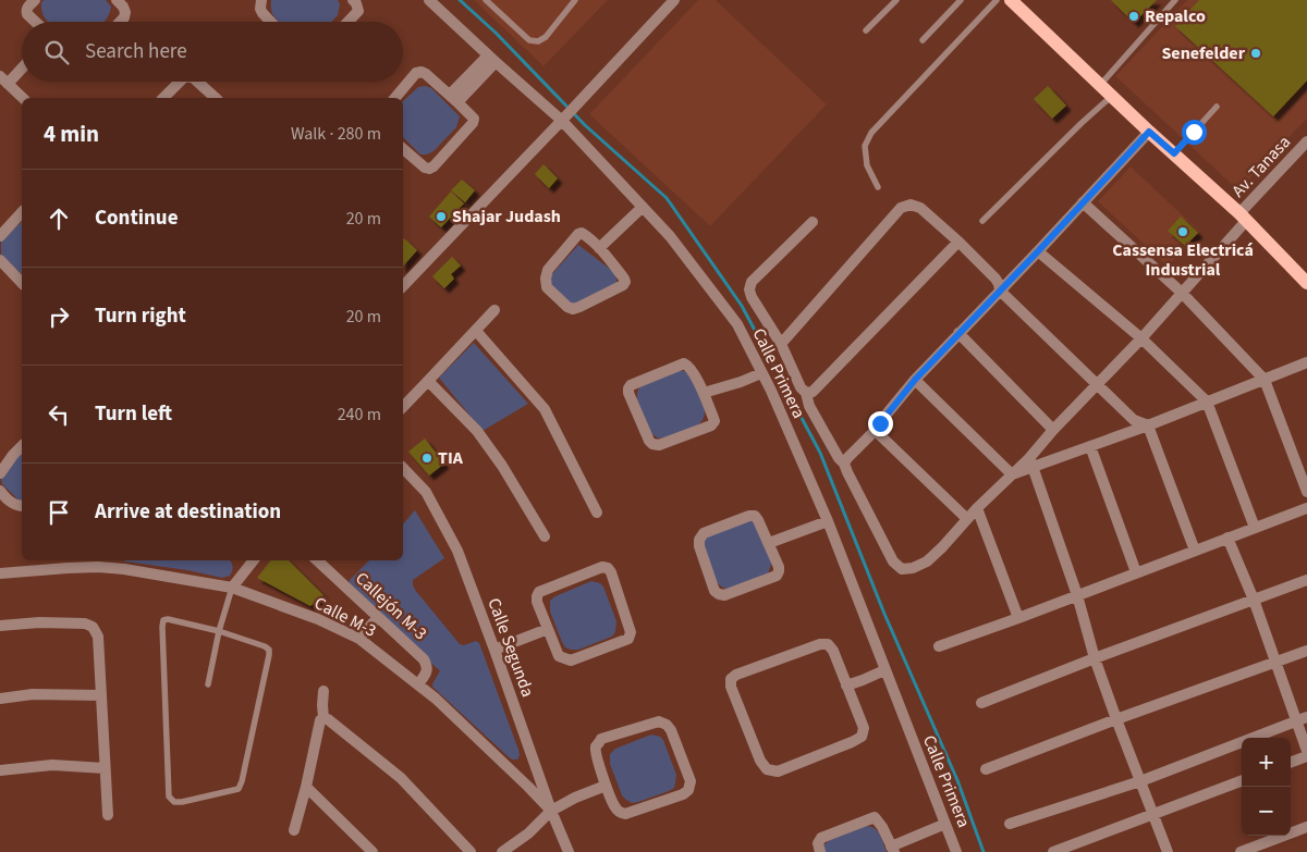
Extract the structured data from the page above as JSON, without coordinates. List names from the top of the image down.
{
  "streets": {
    "street": [
      "Av. Tanasa",
      "Calle Primera",
      "Callejón M-3",
      "Calle M-3",
      "Calle Segunda"
    ]
  },
  "crossings": [
    ["Callejón M-3", "Calle M-3"],
    ["Calle M-3", "Calle Segunda"]
  ],
  "places": [
    "Repalco",
    "Senefelder",
    "Shajar Judash",
    "Cassensa Electricá Industrial",
    "TIA"
  ],
  "page": {
    "search": "Search here",
    "heading": ["4 min", "Walk · 280 m"],
    "list": [
      ["Continue", "20 m"],
      ["Turn right", "20 m"],
      ["Turn left", "240 m"],
      "Arrive at destination"
    ],
    "map_buttons": ["+", "−"]
  }
}
